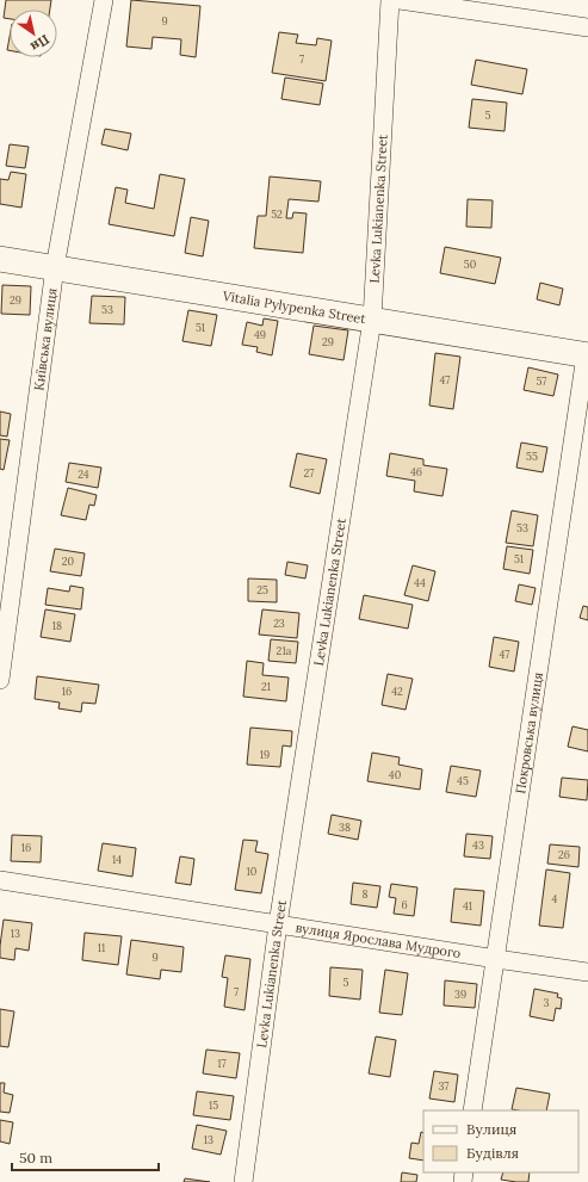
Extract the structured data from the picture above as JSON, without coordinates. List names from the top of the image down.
{
  "streets": {
    "street": [
      "Levka Lukianenka Street",
      "Vitalia Pylypenka Street",
      "Київська вулиця",
      "Покровська вулиця",
      "вулиця Ярослава Мудрого"
    ]
  },
  "crossings": [
    ["Levka Lukianenka Street", "Vitalia Pylypenka Street"],
    ["Levka Lukianenka Street", "вулиця Ярослава Мудрого"],
    ["Vitalia Pylypenka Street", "Київська вулиця"],
    ["Vitalia Pylypenka Street", "Покровська вулиця"],
    ["Покровська вулиця", "вулиця Ярослава Мудрого"]
  ],
  "house_numbers": [
    "9",
    "7",
    "5",
    "52",
    "50",
    "29",
    "53",
    "51",
    "49",
    "29",
    "47",
    "57",
    "55",
    "46",
    "27",
    "24",
    "53",
    "51",
    "20",
    "44",
    "25",
    "23",
    "18",
    "21а",
    "47",
    "21",
    "16",
    "42",
    "19",
    "40",
    "45",
    "38",
    "43",
    "16",
    "26",
    "14",
    "10",
    "8",
    "4",
    "6",
    "41",
    "13",
    "11",
    "9",
    "5",
    "7",
    "39",
    "3",
    "17",
    "37",
    "15",
    "13"
  ],
  "legend": ["Вулиця", "Будівля"],
  "scale_bar": "50 m",
  "north": "bottom right"
}
